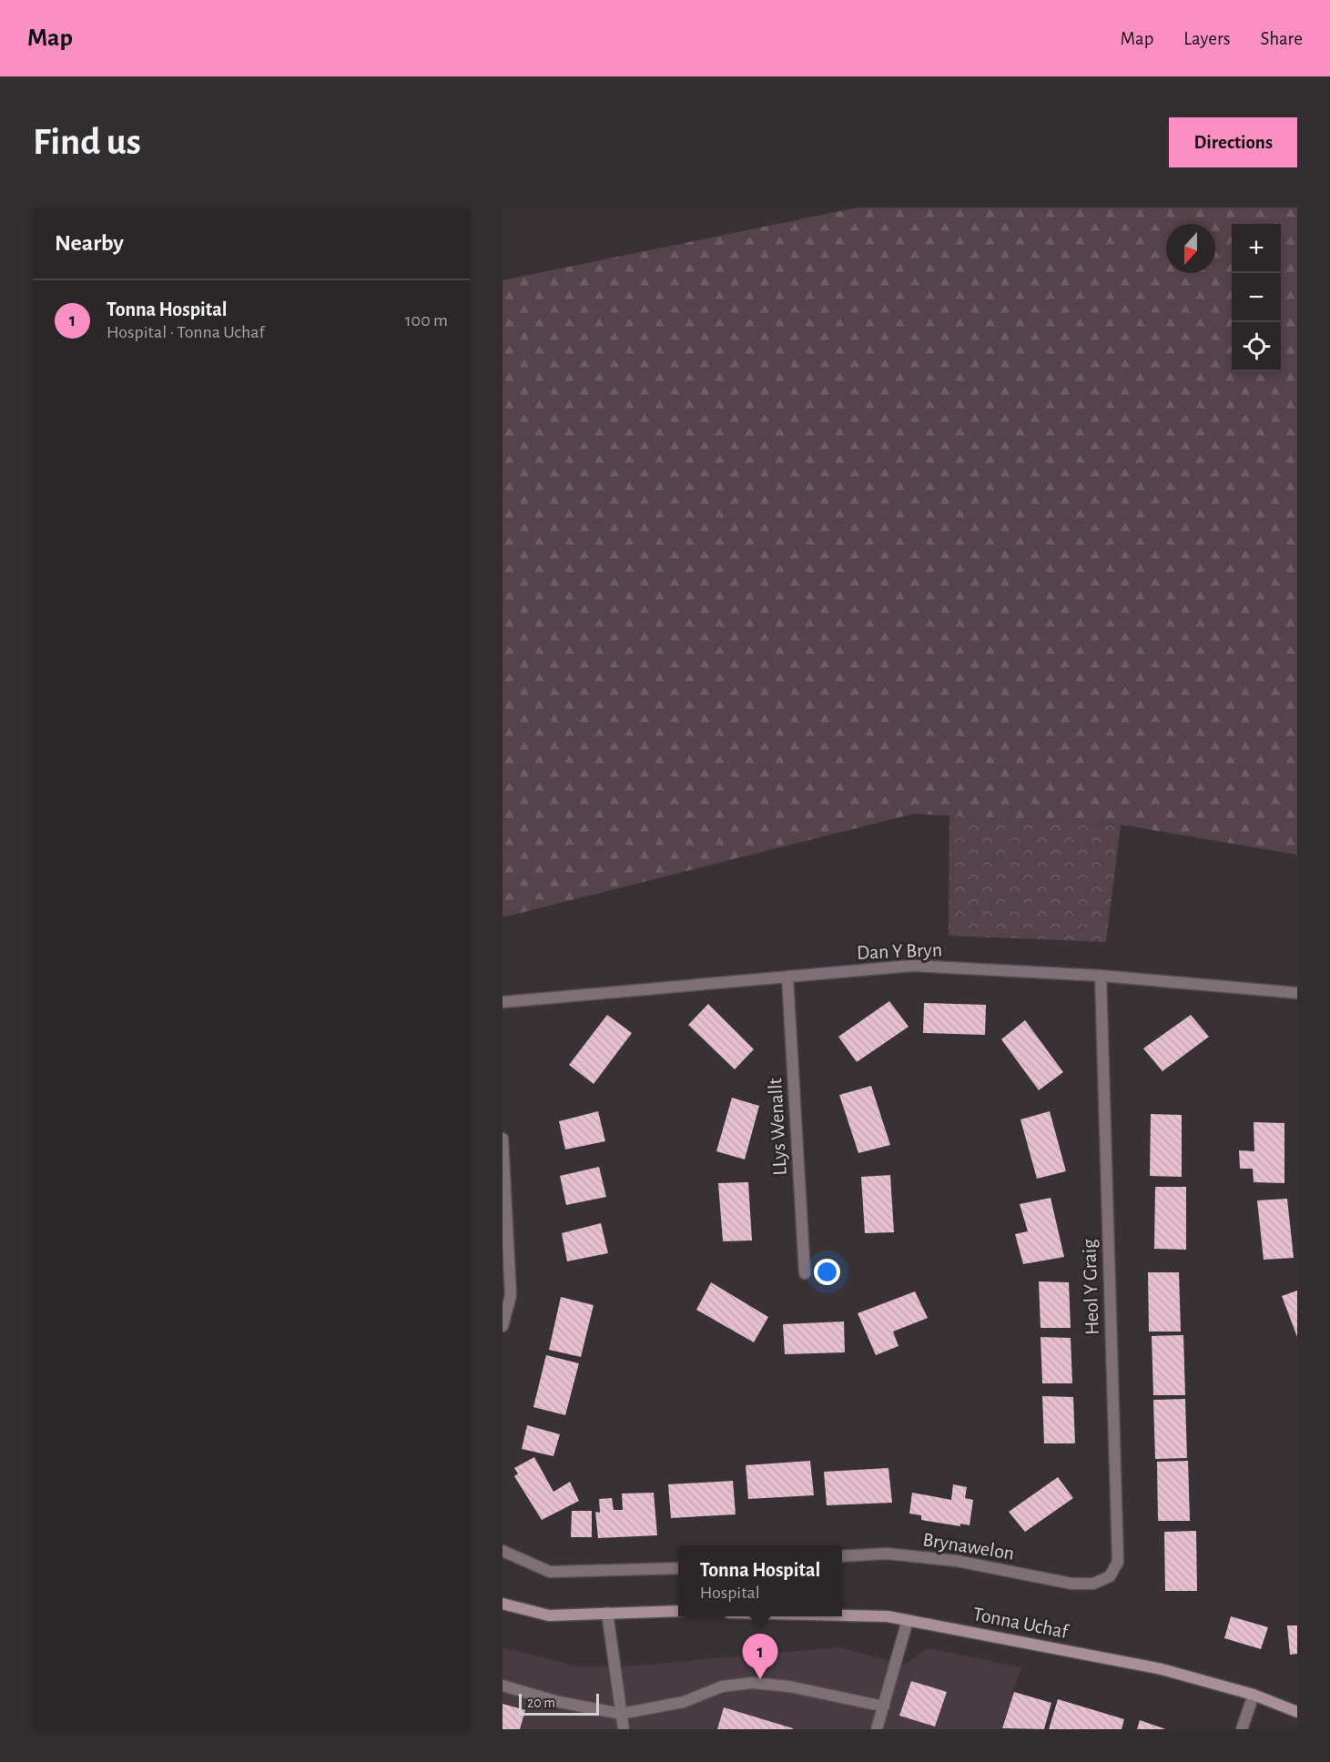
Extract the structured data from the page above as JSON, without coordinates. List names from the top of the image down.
{
  "streets": {
    "main road": ["Tonna Uchaf"],
    "street": [
      "Dan Y Bryn",
      "LLys Wenallt",
      "Heol Y Graig",
      "Brynawelon"
    ]
  },
  "crossings": [
    ["Dan Y Bryn", "LLys Wenallt"],
    ["Dan Y Bryn", "Heol Y Graig"],
    ["Heol Y Graig", "Brynawelon"]
  ],
  "scale_bar": "20 m",
  "north": "bottom",
  "page": {
    "header": "Map",
    "nav": ["Map", "Layers", "Share"],
    "buttons": "Directions",
    "title": "Find us",
    "heading": "Nearby",
    "map_buttons": ["+", "−"],
    "list": [
      {
        "mark": "1",
        "name": "Tonna Hospital",
        "note": "Hospital · Tonna Uchaf",
        "value": "100 m"
      }
    ],
    "popup": ["Tonna Hospital", "Hospital"],
    "pins": "1",
    "scale": "20 m"
  }
}
